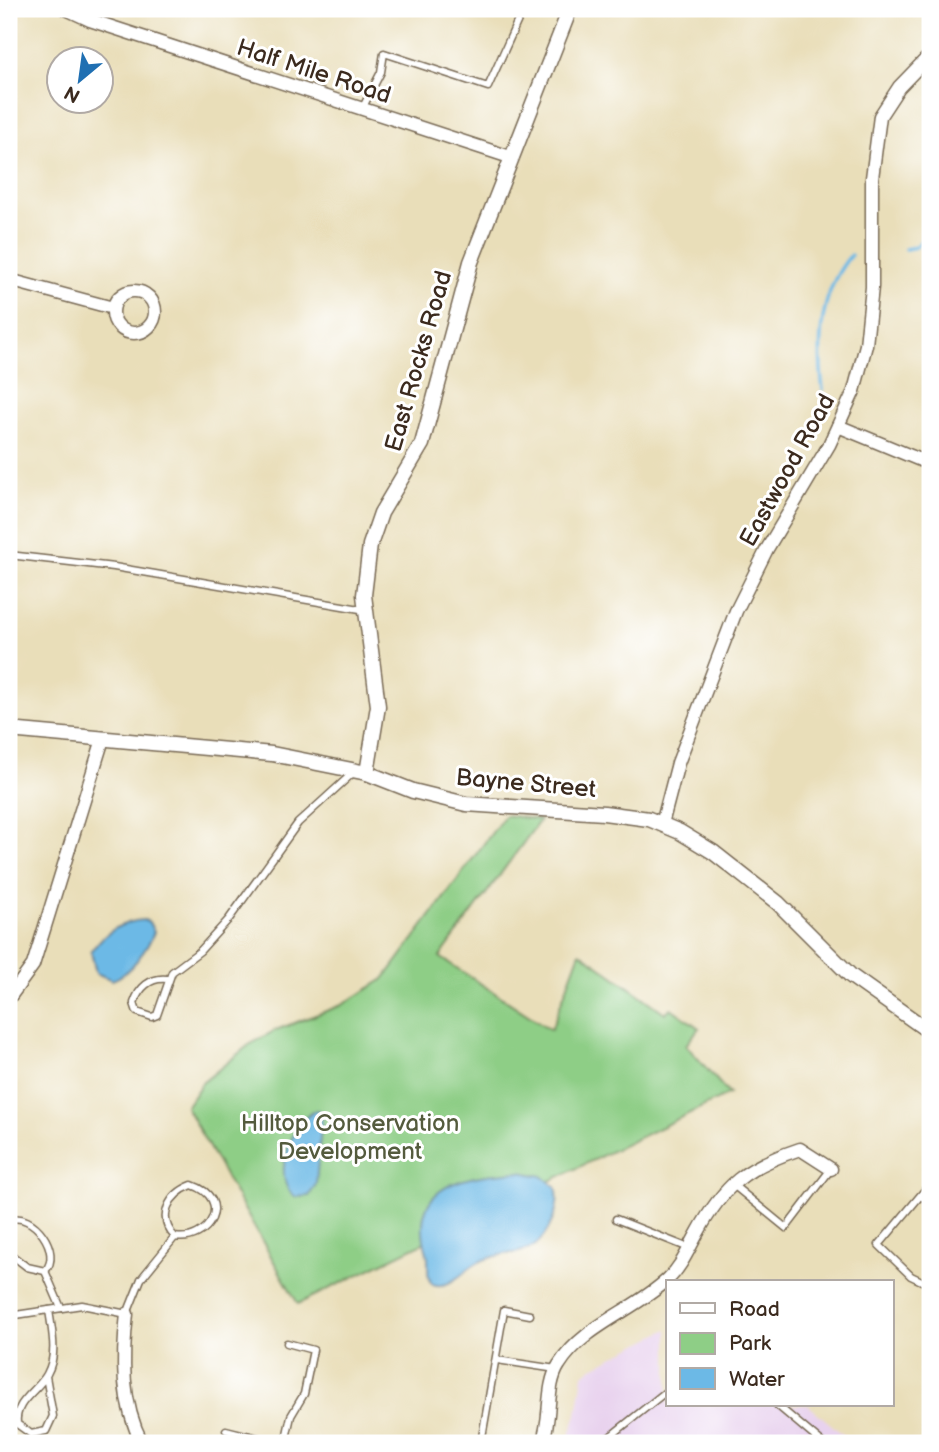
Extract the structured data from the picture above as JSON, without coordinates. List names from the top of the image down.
{
  "streets": {
    "street": [
      "Half Mile Road",
      "East Rocks Road",
      "Eastwood Road",
      "Bayne Street"
    ]
  },
  "crossings": [
    ["Half Mile Road", "East Rocks Road"],
    ["East Rocks Road", "Bayne Street"],
    ["Eastwood Road", "Bayne Street"]
  ],
  "parks": ["Hilltop Conservation Development"],
  "legend": ["Road", "Park", "Water"],
  "north": "bottom left"
}
